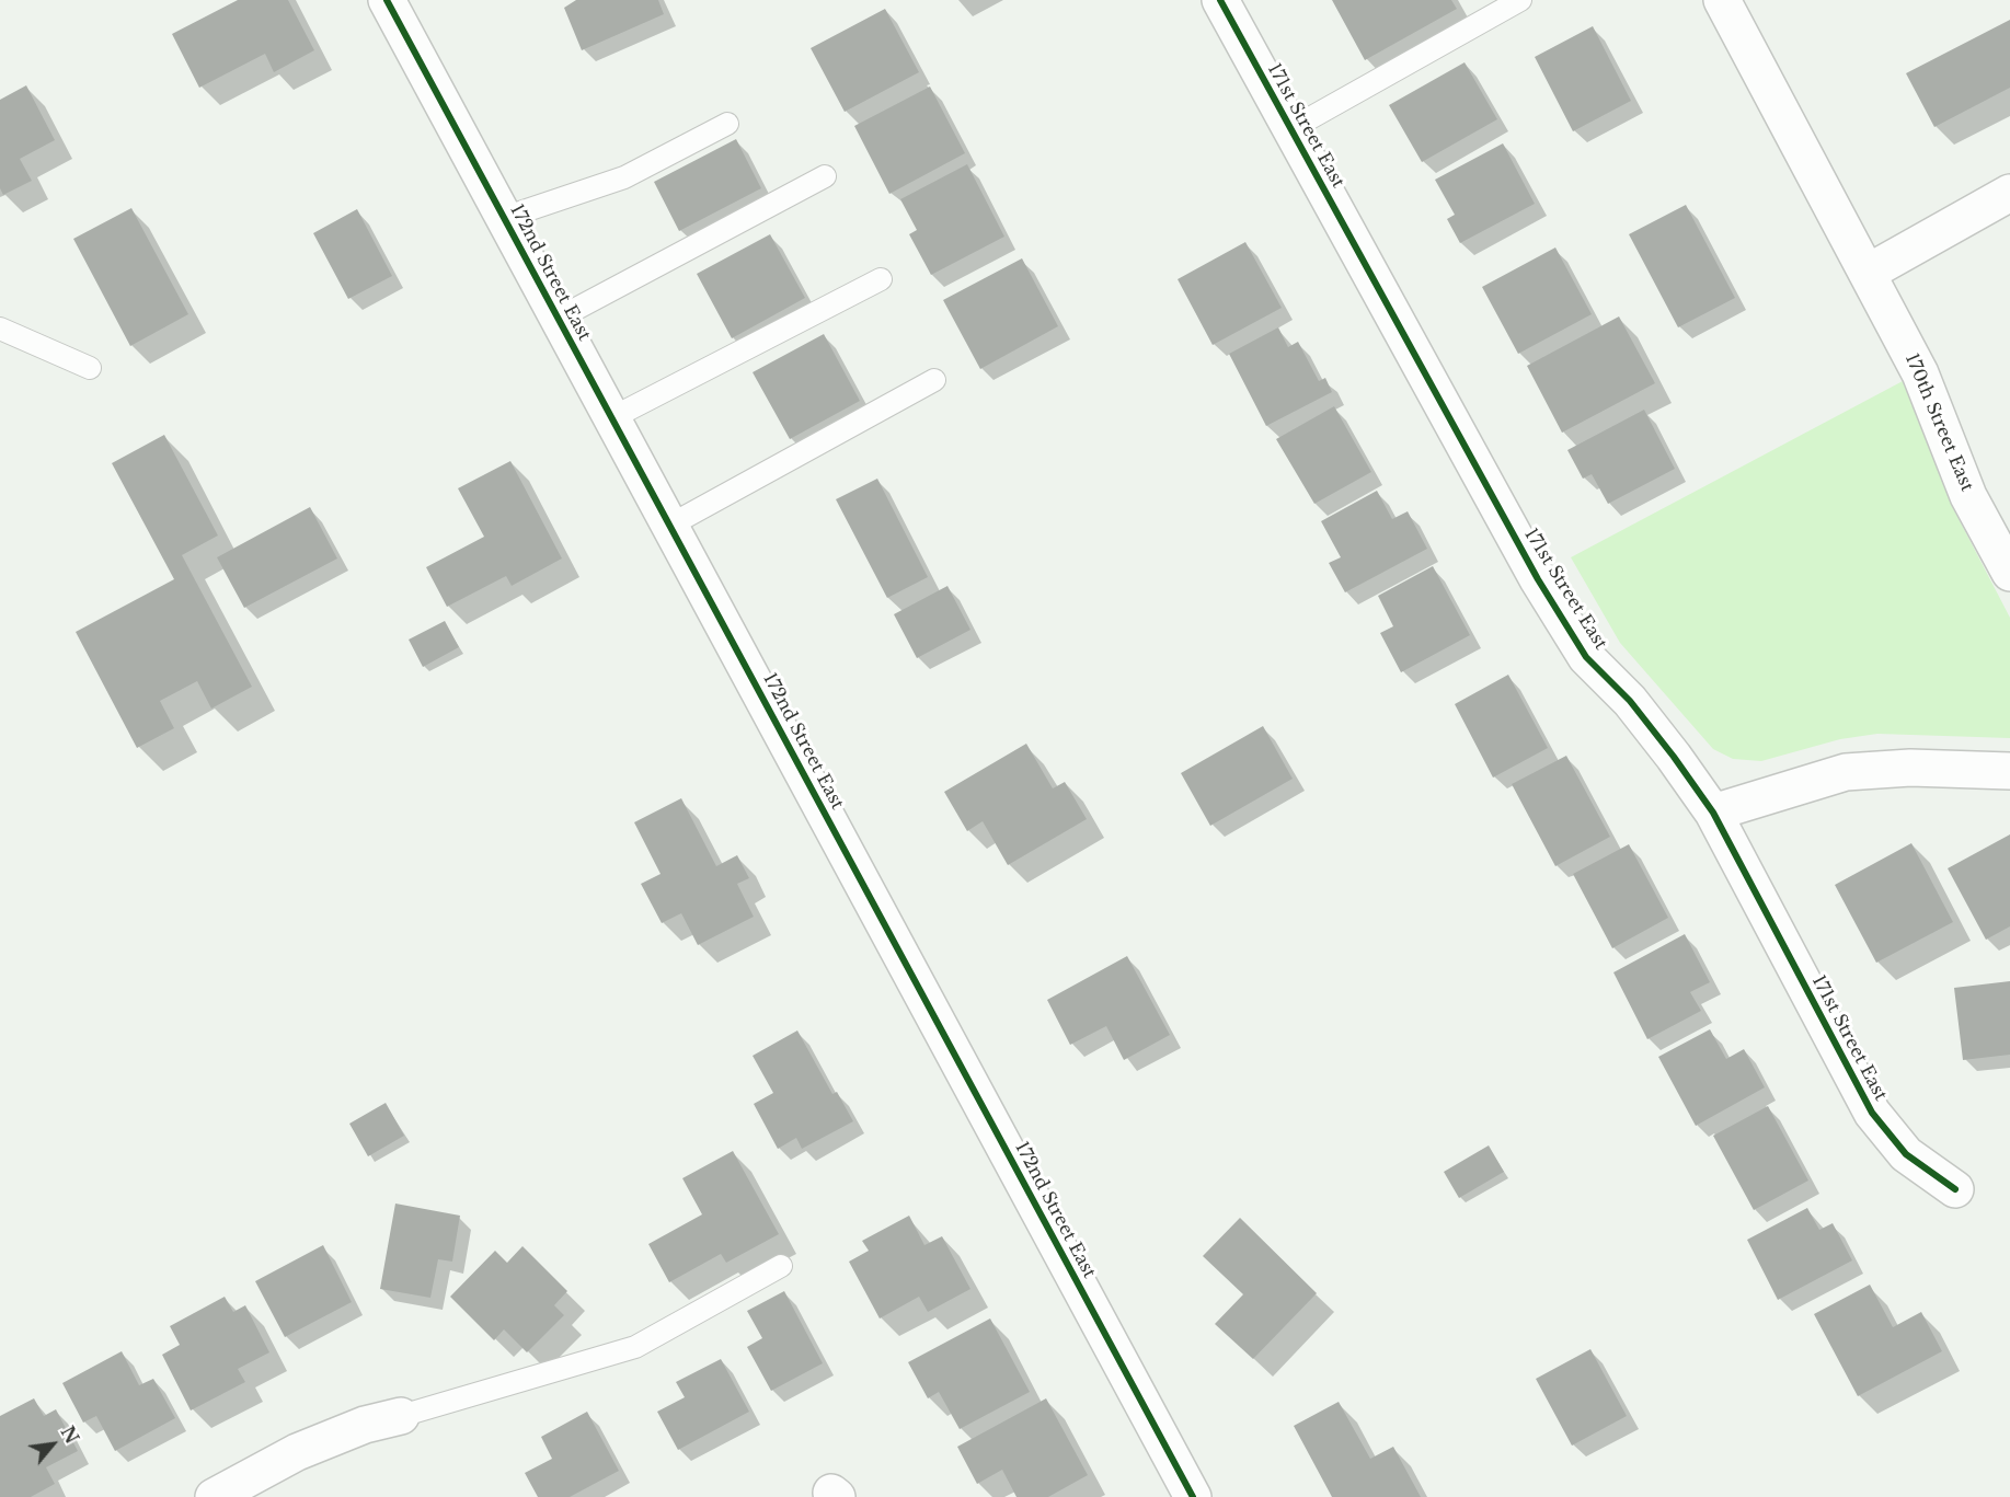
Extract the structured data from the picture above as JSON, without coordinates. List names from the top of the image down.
{
  "streets": {
    "street": ["171st Street East", "172nd Street East", "170th Street East"]
  },
  "north": "top right"
}
